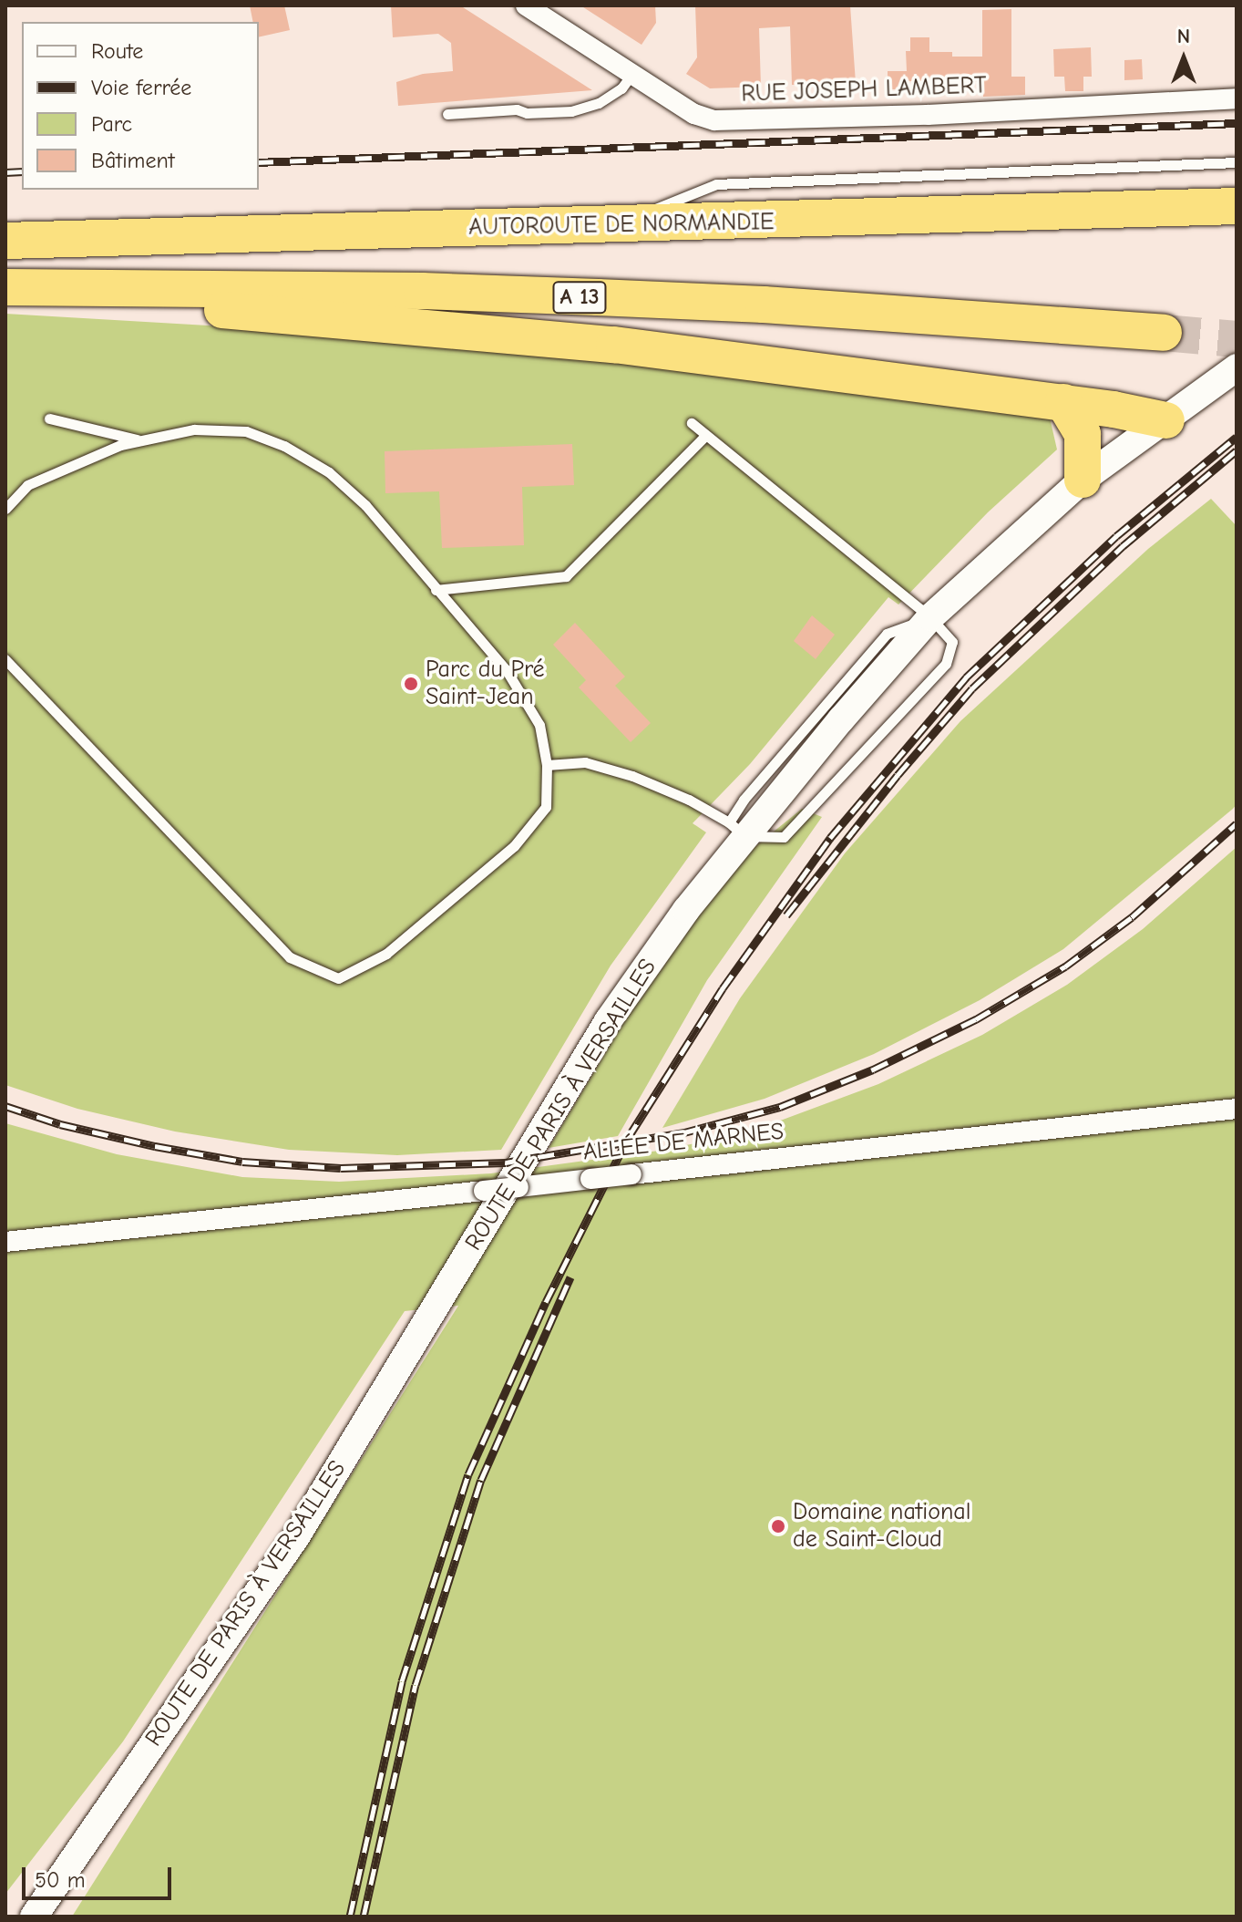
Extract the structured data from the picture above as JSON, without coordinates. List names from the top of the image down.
{
  "streets": {
    "highway": ["AUTOROUTE DE NORMANDIE", "A 13"],
    "main road": ["ROUTE DE PARIS À VERSAILLES"],
    "street": ["RUE JOSEPH LAMBERT", "ALLÉE DE MARNES"]
  },
  "places": ["Parc du Pré Saint-Jean", "Domaine national de Saint-Cloud"],
  "legend": [
    "Route",
    "Voie ferrée",
    "Parc",
    "Bâtiment"
  ],
  "scale_bar": "50 m",
  "north": "top"
}
